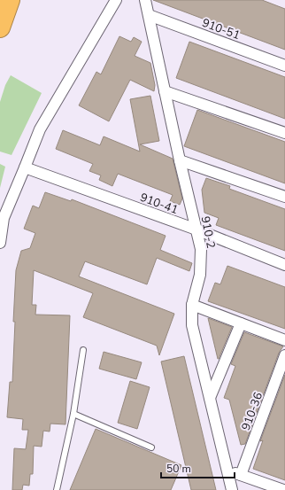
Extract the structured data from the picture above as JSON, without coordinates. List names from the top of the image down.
{
  "streets": {
    "street": [
      "910-51",
      "910-41",
      "910-2",
      "910-36"
    ]
  },
  "crossings": [
    ["910-51", "910-2"],
    ["910-41", "910-2"]
  ],
  "scale_bar": "50 m"
}
